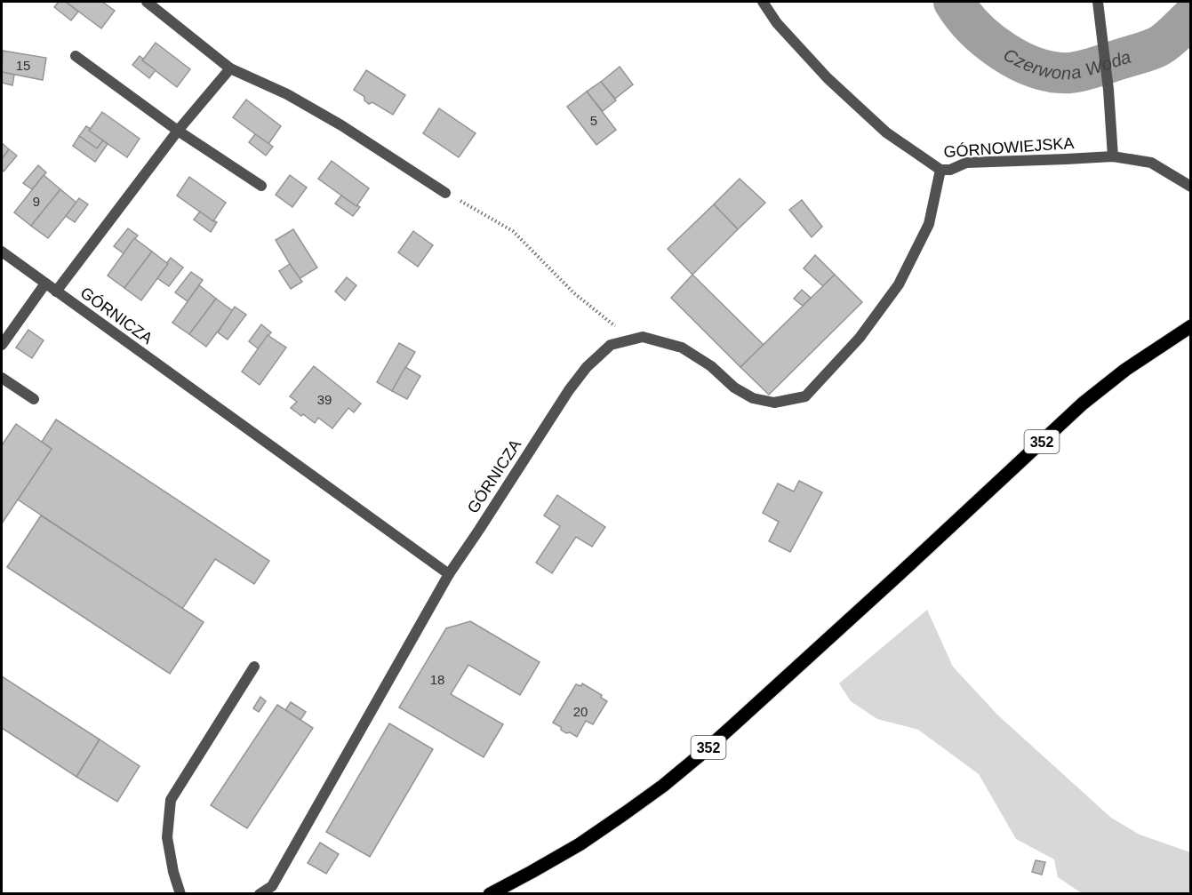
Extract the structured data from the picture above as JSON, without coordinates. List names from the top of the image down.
{
  "streets": {
    "main road": ["352"],
    "street": ["GÓRNOWIEJSKA", "GÓRNICZA"]
  },
  "crossings": [
    ["GÓRNOWIEJSKA", "GÓRNICZA"]
  ],
  "water": ["Czerwona Woda"],
  "house_numbers": [
    "15",
    "5",
    "9",
    "39",
    "18",
    "20"
  ]
}
